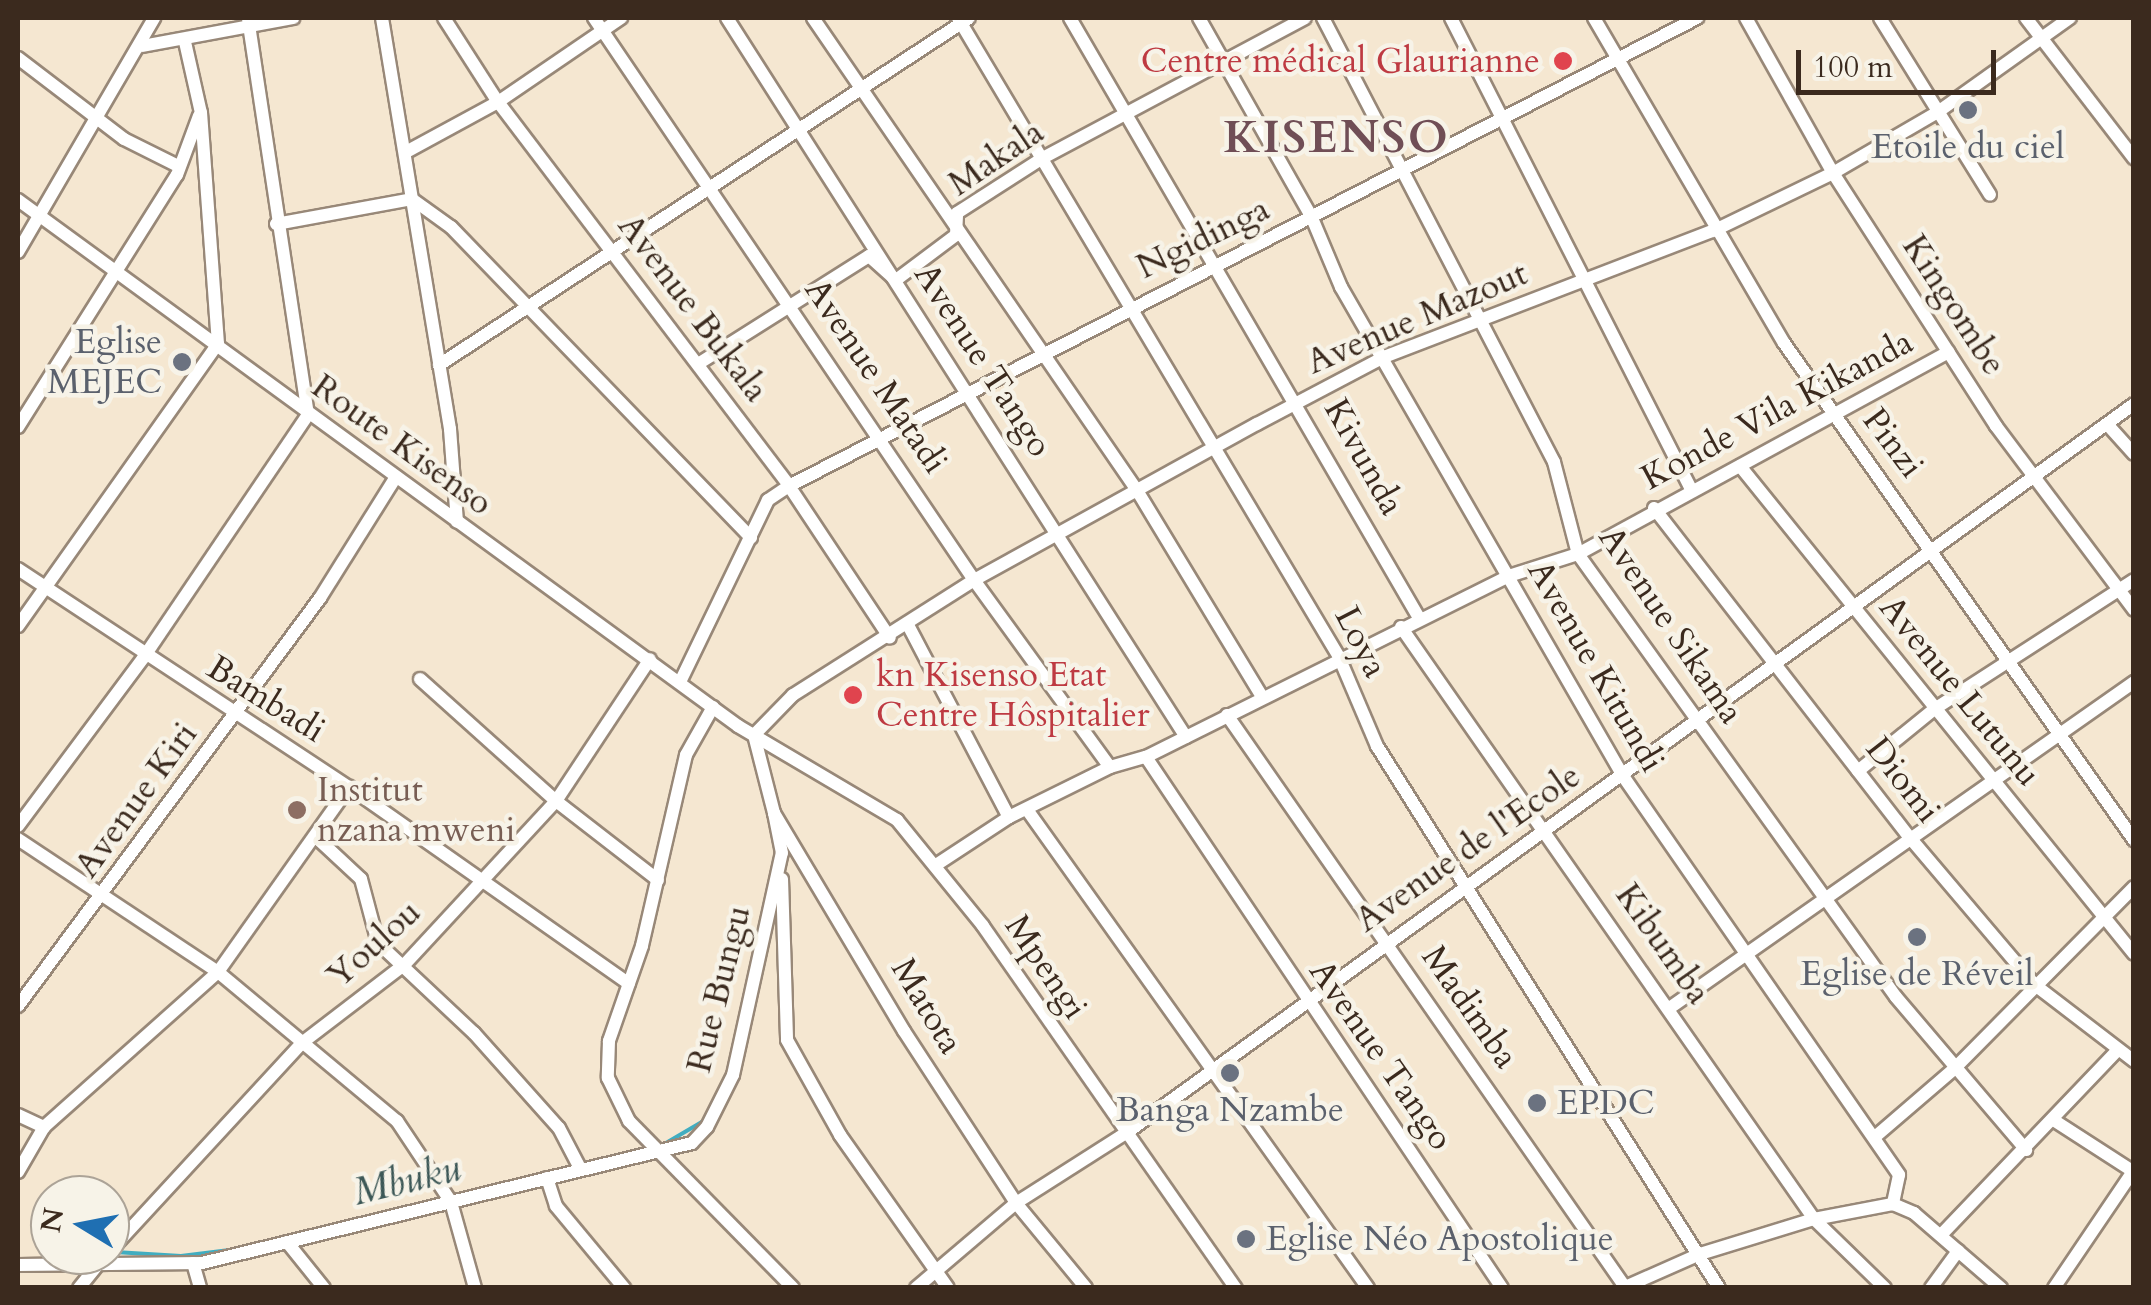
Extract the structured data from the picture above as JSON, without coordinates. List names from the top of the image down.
{
  "streets": {
    "street": [
      "Makala",
      "Ngidinga",
      "Kingombe",
      "Avenue Bukala",
      "Avenue Mazout",
      "Avenue Tango",
      "Avenue Matadi",
      "Konde Vila Kikanda",
      "Pinzi",
      "Route Kisenso",
      "Kivunda",
      "Avenue Sikama",
      "Loya",
      "Avenue Kitundi",
      "Avenue Lutunu",
      "Bambadi",
      "Diomi",
      "Avenue Kiri",
      "Avenue de l'Ecole",
      "Youlou",
      "Kibumba",
      "Mpengi",
      "Rue Bungu",
      "Matota",
      "Madimba"
    ]
  },
  "crossings": [
    ["Makala", "Avenue Tango"],
    ["Makala", "Kivunda"],
    ["Makala", "Loya"],
    ["Makala", "Avenue Kitundi"],
    ["Ngidinga", "Avenue Bukala"],
    ["Ngidinga", "Avenue Tango"],
    ["Ngidinga", "Avenue Matadi"],
    ["Ngidinga", "Pinzi"],
    ["Ngidinga", "Kivunda"],
    ["Ngidinga", "Avenue Sikama"],
    ["Ngidinga", "Loya"],
    ["Ngidinga", "Avenue Kitundi"],
    ["Kingombe", "Avenue Mazout"],
    ["Kingombe", "Konde Vila Kikanda"],
    ["Kingombe", "Avenue de l'Ecole"],
    ["Avenue Bukala", "Avenue Mazout"],
    ["Avenue Mazout", "Avenue Tango"],
    ["Avenue Mazout", "Avenue Matadi"],
    ["Avenue Mazout", "Pinzi"],
    ["Avenue Mazout", "Route Kisenso"],
    ["Avenue Mazout", "Kivunda"],
    ["Avenue Mazout", "Avenue Sikama"],
    ["Avenue Mazout", "Loya"],
    ["Avenue Mazout", "Avenue Kitundi"],
    ["Avenue Mazout", "Mpengi"],
    ["Avenue Mazout", "Matota"],
    ["Avenue Tango", "Konde Vila Kikanda"],
    ["Avenue Tango", "Avenue de l'Ecole"],
    ["Avenue Matadi", "Konde Vila Kikanda"],
    ["Konde Vila Kikanda", "Pinzi"],
    ["Konde Vila Kikanda", "Kivunda"],
    ["Konde Vila Kikanda", "Avenue Sikama"],
    ["Konde Vila Kikanda", "Loya"],
    ["Konde Vila Kikanda", "Avenue Kitundi"],
    ["Konde Vila Kikanda", "Avenue Lutunu"],
    ["Konde Vila Kikanda", "Diomi"],
    ["Konde Vila Kikanda", "Kibumba"],
    ["Konde Vila Kikanda", "Mpengi"],
    ["Konde Vila Kikanda", "Madimba"],
    ["Pinzi", "Avenue de l'Ecole"],
    ["Route Kisenso", "Avenue Kiri"],
    ["Route Kisenso", "Youlou"],
    ["Route Kisenso", "Mpengi"],
    ["Route Kisenso", "Matota"],
    ["Avenue Sikama", "Avenue de l'Ecole"],
    ["Loya", "Avenue de l'Ecole"],
    ["Avenue Kitundi", "Avenue de l'Ecole"],
    ["Avenue Lutunu", "Avenue de l'Ecole"],
    ["Bambadi", "Avenue Kiri"],
    ["Bambadi", "Youlou"],
    ["Diomi", "Avenue de l'Ecole"],
    ["Avenue de l'Ecole", "Kibumba"],
    ["Avenue de l'Ecole", "Mpengi"],
    ["Avenue de l'Ecole", "Matota"],
    ["Avenue de l'Ecole", "Madimba"],
    ["Mpengi", "Matota"],
    ["Rue Bungu", "Matota"]
  ],
  "districts": ["KISENSO"],
  "water": ["Mbuku"],
  "places": [
    "Centre médical Glaurianne",
    "Etoile du ciel",
    "Eglise MEJEC",
    "kn Kisenso Etat Centre Hôspitalier",
    "Institut nzana mweni",
    "Eglise de Réveil",
    "Banga Nzambe",
    "EPDC",
    "Eglise Néo Apostolique"
  ],
  "scale_bar": "100 m",
  "north": "left"
}
